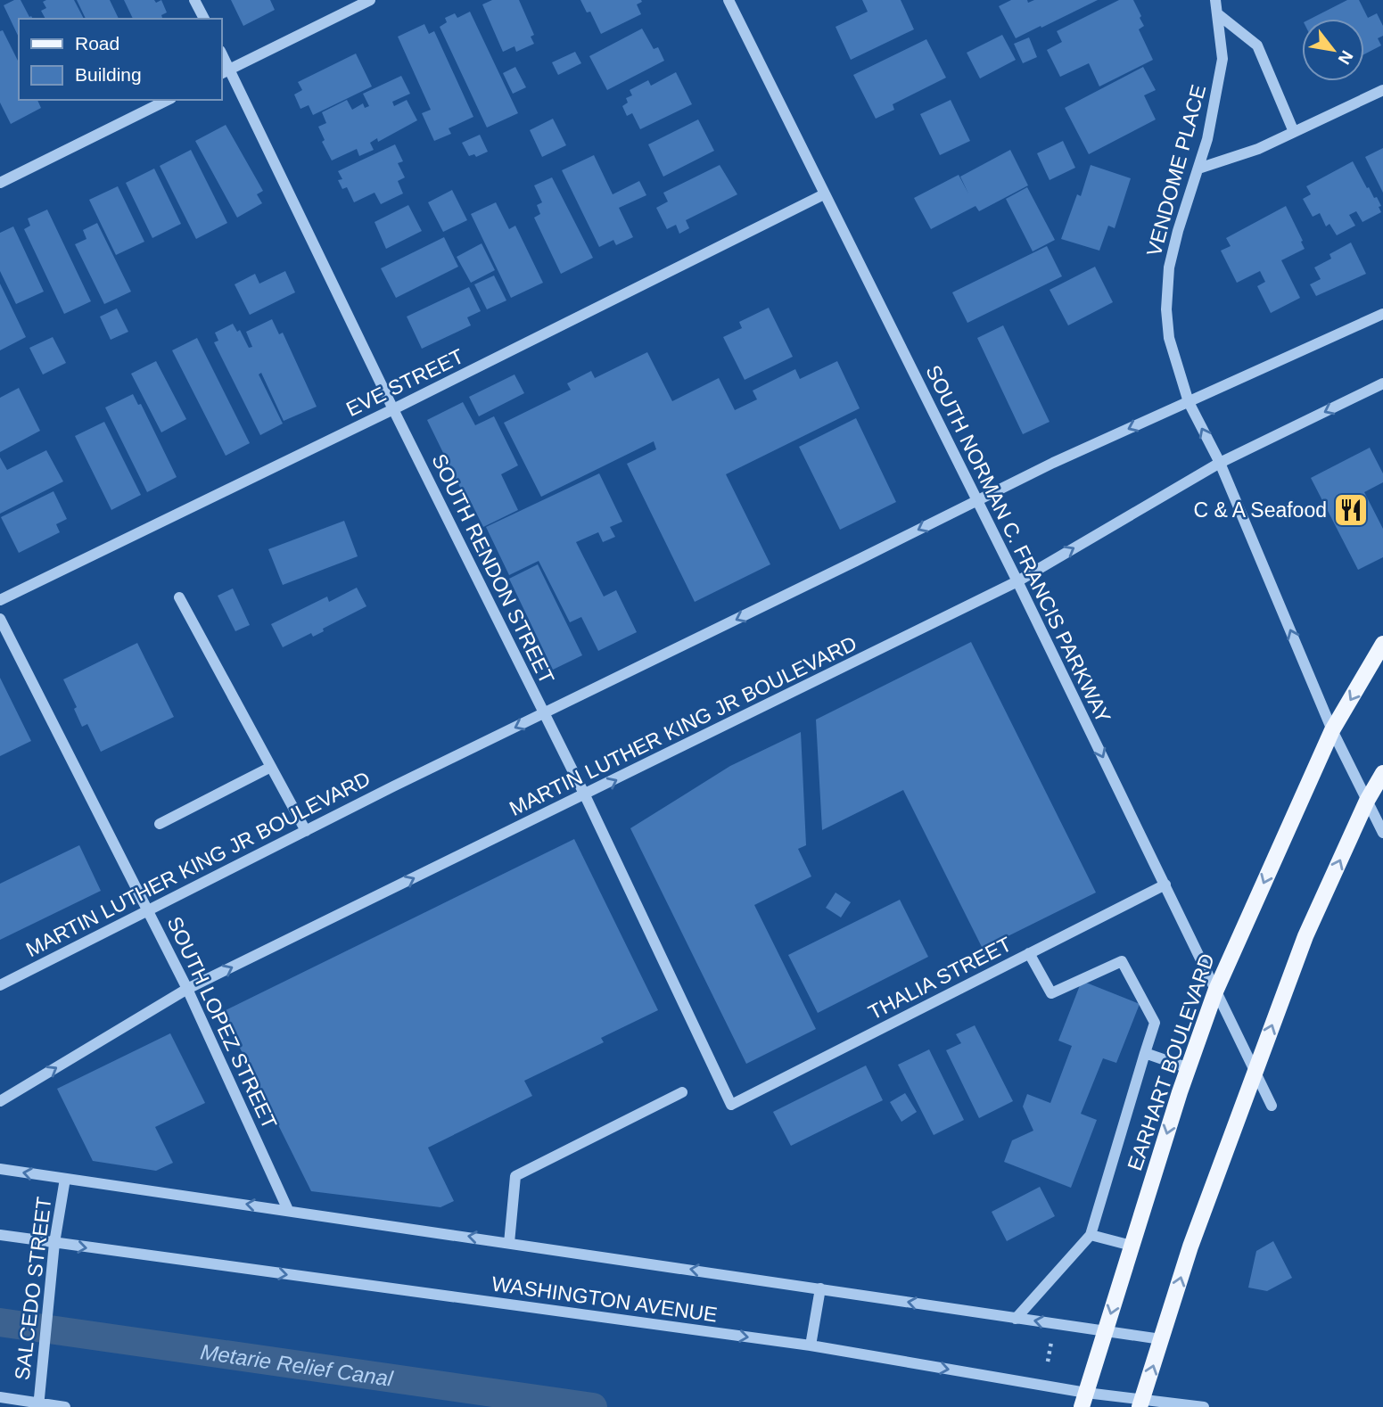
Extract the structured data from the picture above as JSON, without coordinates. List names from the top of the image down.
{
  "streets": {
    "main road": ["EARHART BOULEVARD"],
    "street": [
      "VENDOME PLACE",
      "EVE STREET",
      "SOUTH NORMAN C. FRANCIS PARKWAY",
      "SOUTH RENDON STREET",
      "MARTIN LUTHER KING JR BOULEVARD",
      "THALIA STREET",
      "SOUTH LOPEZ STREET",
      "SALCEDO STREET",
      "WASHINGTON AVENUE"
    ]
  },
  "crossings": [
    ["VENDOME PLACE", "MARTIN LUTHER KING JR BOULEVARD"],
    ["VENDOME PLACE", "EARHART BOULEVARD"],
    ["EVE STREET", "SOUTH NORMAN C. FRANCIS PARKWAY"],
    ["EVE STREET", "SOUTH RENDON STREET"],
    ["SOUTH NORMAN C. FRANCIS PARKWAY", "MARTIN LUTHER KING JR BOULEVARD"],
    ["SOUTH NORMAN C. FRANCIS PARKWAY", "THALIA STREET"],
    ["SOUTH NORMAN C. FRANCIS PARKWAY", "EARHART BOULEVARD"],
    ["SOUTH RENDON STREET", "MARTIN LUTHER KING JR BOULEVARD"],
    ["SOUTH RENDON STREET", "THALIA STREET"],
    ["MARTIN LUTHER KING JR BOULEVARD", "SOUTH LOPEZ STREET"],
    ["SOUTH LOPEZ STREET", "WASHINGTON AVENUE"],
    ["EARHART BOULEVARD", "WASHINGTON AVENUE"],
    ["SALCEDO STREET", "WASHINGTON AVENUE"]
  ],
  "one_way": ["VENDOME PLACE"],
  "water": ["Metarie Relief Canal"],
  "places": {
    "restaurant": ["C & A Seafood"]
  },
  "legend": ["Road", "Building"],
  "north": "bottom right"
}
